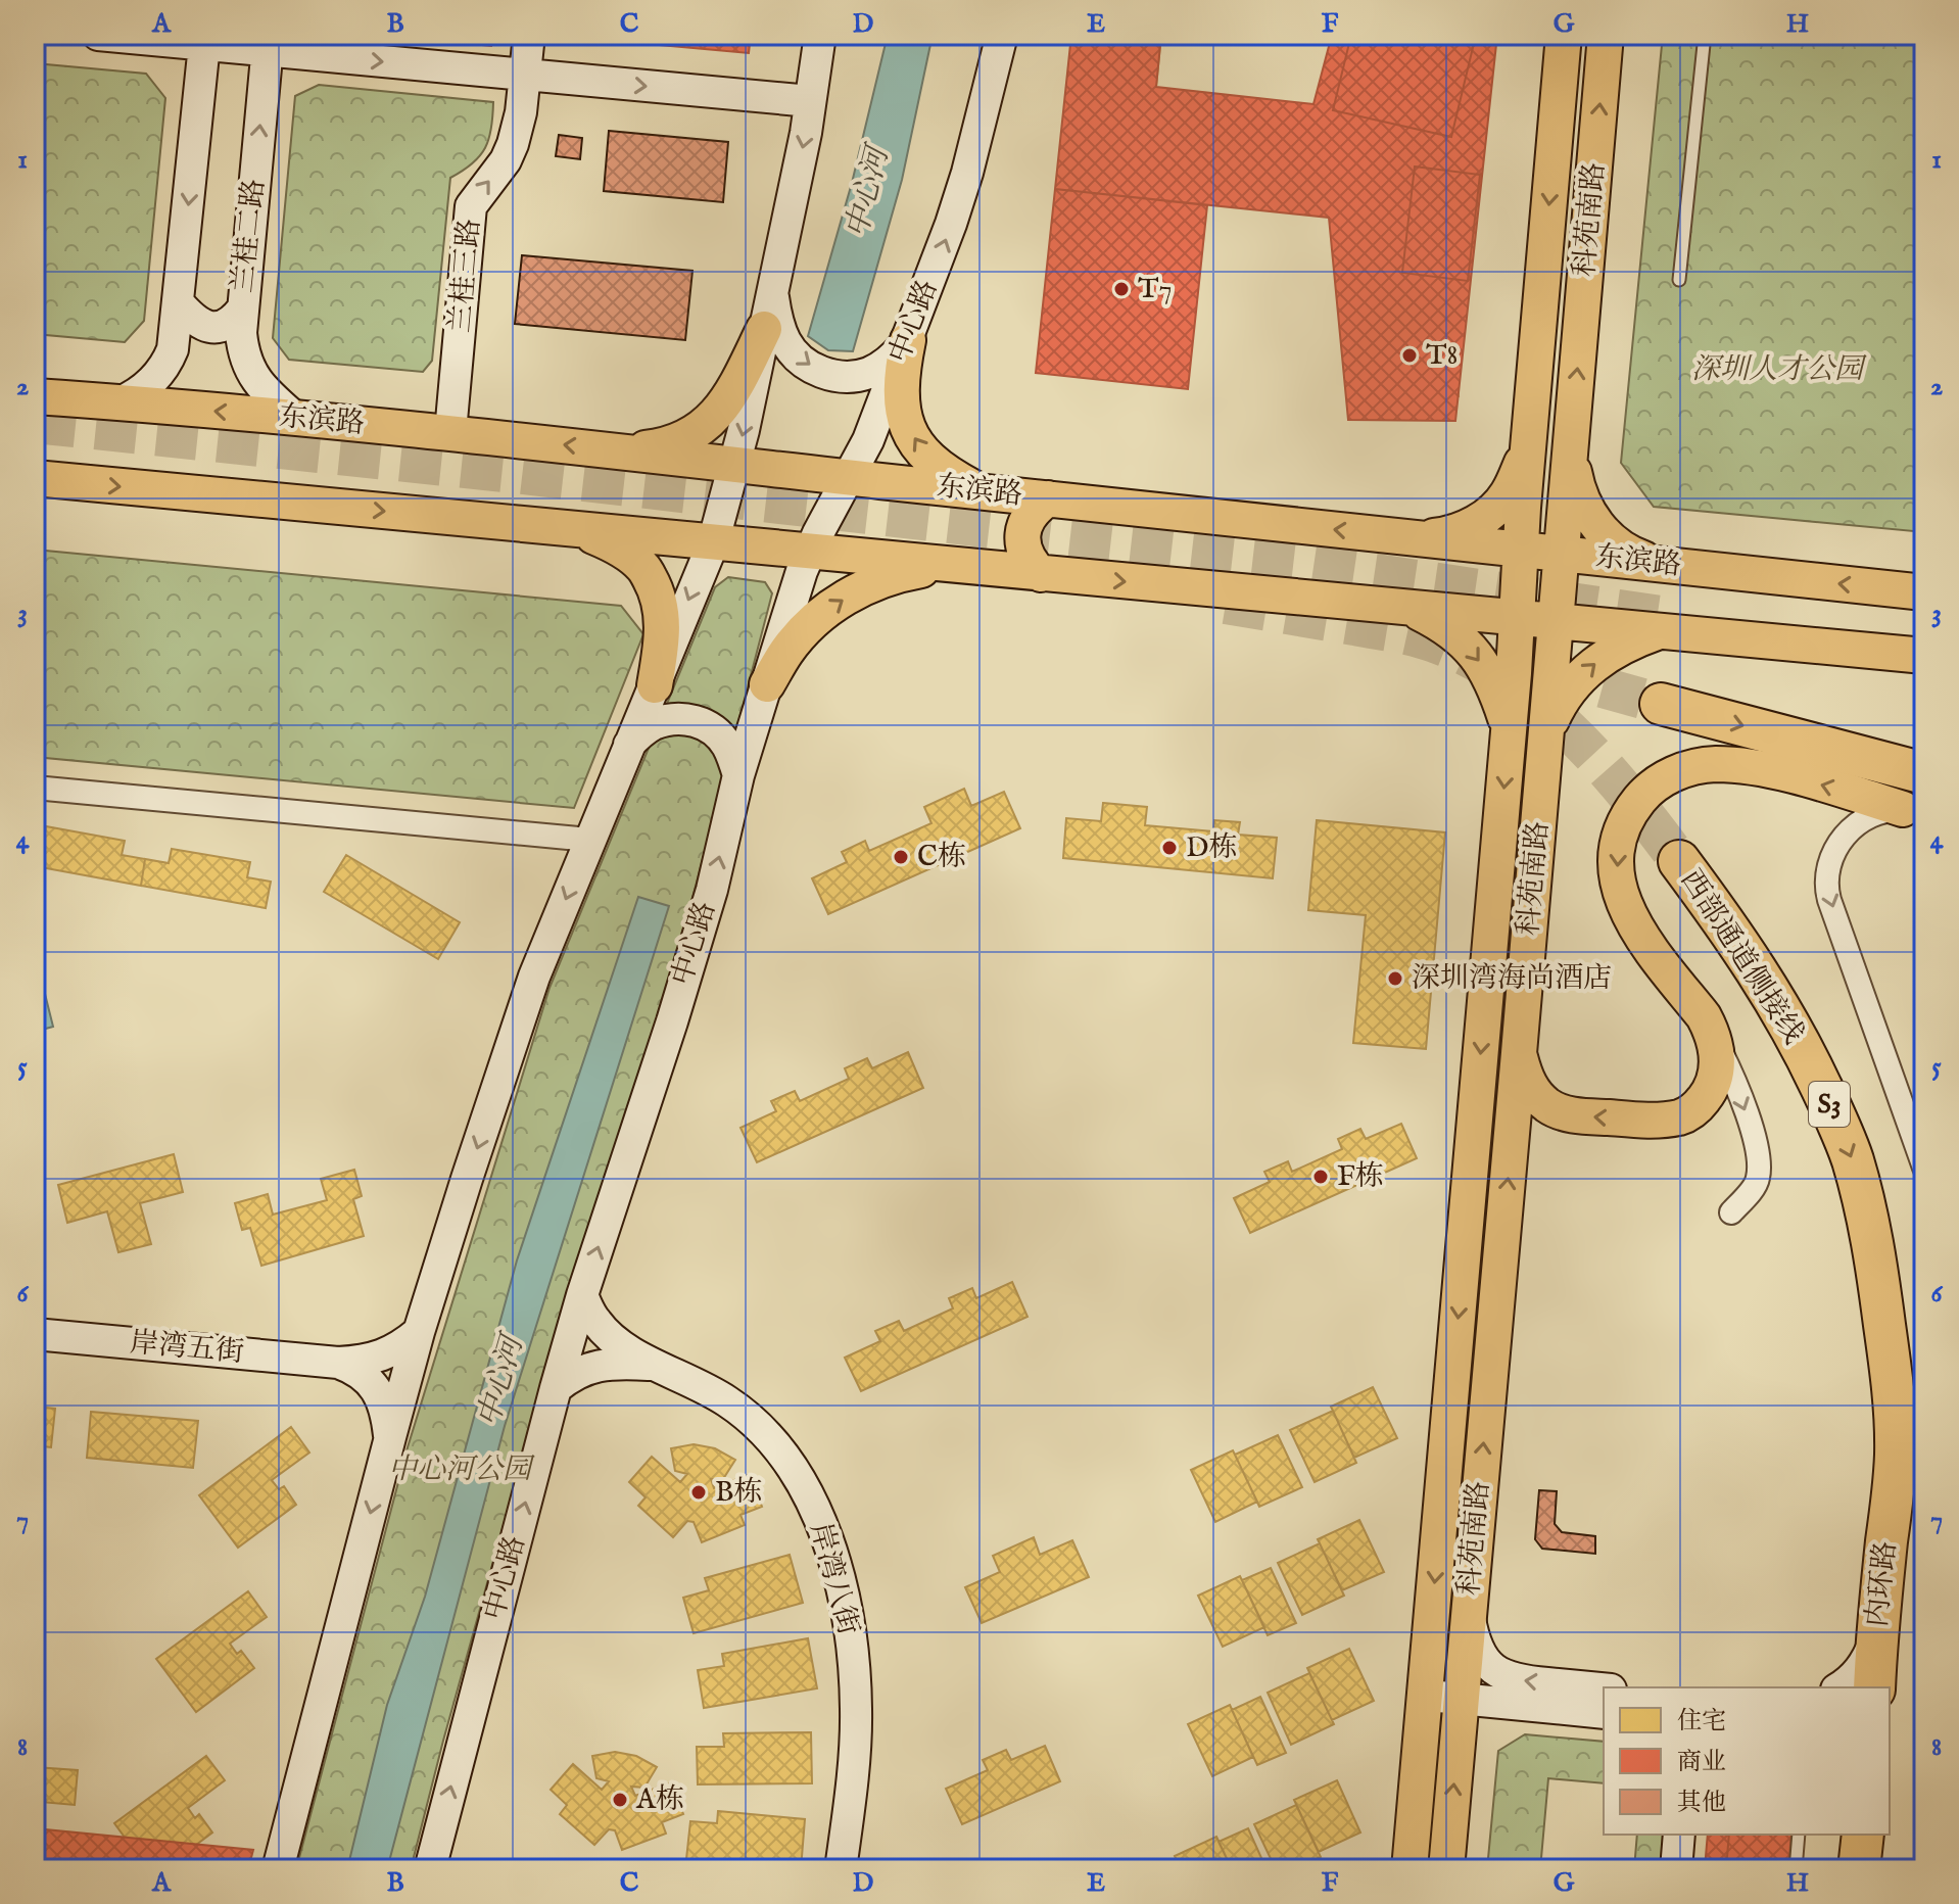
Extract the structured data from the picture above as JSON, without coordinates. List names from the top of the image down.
{
  "streets": {
    "highway": ["西部通道侧接线", "S3", "内环路"],
    "main road": [
      "科苑南路",
      "兰桂二路",
      "兰桂三路",
      "中心路",
      "东滨路",
      "岸湾五街",
      "岸湾八街"
    ]
  },
  "crossings": [
    ["科苑南路", "东滨路"],
    ["兰桂二路", "东滨路"],
    ["兰桂三路", "东滨路"],
    ["中心路", "东滨路"],
    ["中心路", "岸湾八街"],
    ["西部通道侧接线", "内环路"]
  ],
  "one_way": ["兰桂三路", "西部通道侧接线"],
  "water": ["中心河"],
  "parks": ["深圳人才公园", "中心河公园"],
  "places": [
    "T7",
    "T8",
    "D栋",
    "C栋",
    "深圳湾海尚酒店",
    "F栋",
    "B栋",
    "A栋"
  ],
  "legend": ["住宅", "商业", "其他"],
  "grid": {
    "columns": [
      "A",
      "B",
      "C",
      "D",
      "E",
      "F",
      "G",
      "H"
    ],
    "rows": [
      "1",
      "2",
      "3",
      "4",
      "5",
      "6",
      "7",
      "8"
    ]
  }
}
